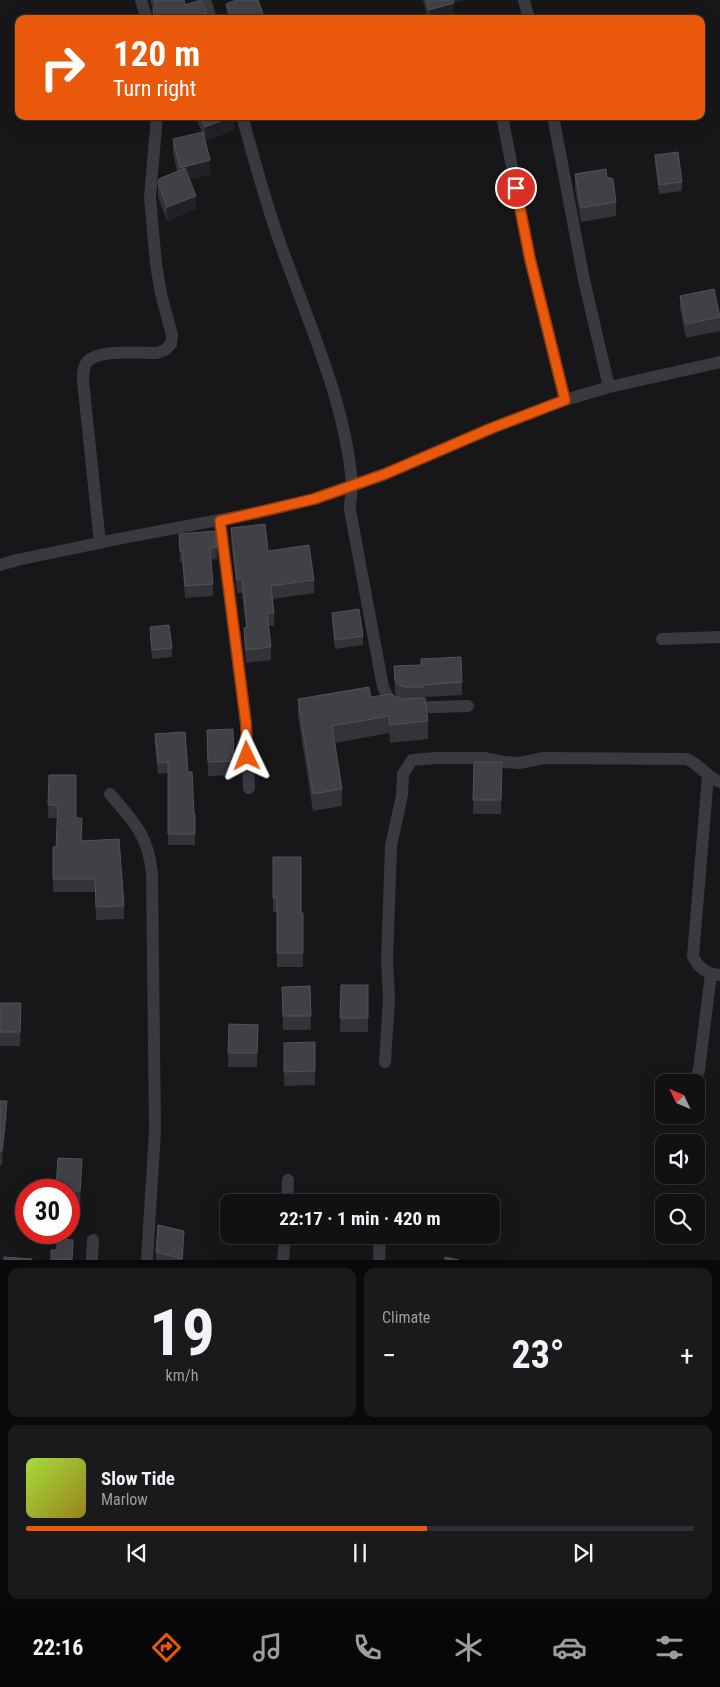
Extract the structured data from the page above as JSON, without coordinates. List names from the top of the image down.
{
  "north": "top left",
  "page": {
    "turn": ["120 m", "Turn right"],
    "limit": "30",
    "trip": "22:17 · 1 min · 420 m",
    "tile": [
      ["19", "km/h"],
      "Climate"
    ],
    "heat": ["−", "23°", "+"],
    "song": ["Slow Tide", "Marlow"],
    "tabs": "22:16"
  }
}
